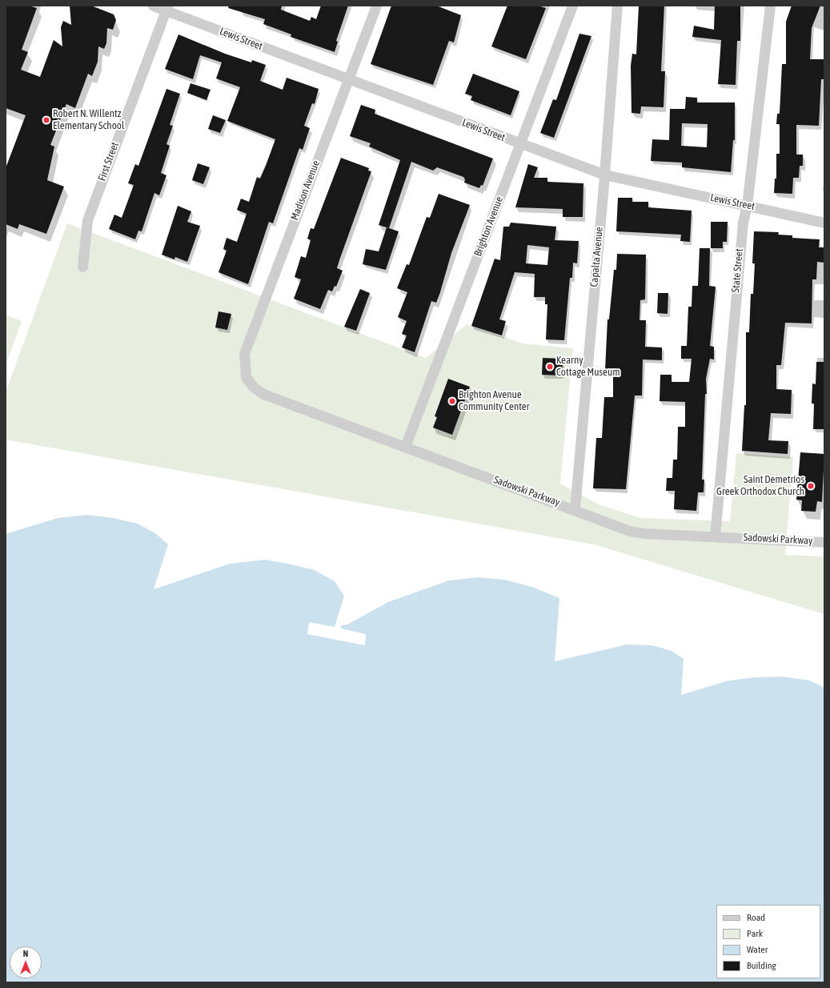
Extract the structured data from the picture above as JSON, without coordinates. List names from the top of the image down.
{
  "streets": {
    "street": [
      "Lewis Street",
      "First Street",
      "Madison Avenue",
      "Brighton Avenue",
      "Capalta Avenue",
      "State Street",
      "Sadowski Parkway"
    ]
  },
  "crossings": [
    ["Lewis Street", "First Street"],
    ["Lewis Street", "Madison Avenue"],
    ["Lewis Street", "Brighton Avenue"],
    ["Lewis Street", "Capalta Avenue"],
    ["Lewis Street", "State Street"],
    ["Madison Avenue", "Sadowski Parkway"],
    ["Brighton Avenue", "Sadowski Parkway"],
    ["Capalta Avenue", "Sadowski Parkway"],
    ["State Street", "Sadowski Parkway"]
  ],
  "places": [
    "Robert N. Willentz Elementary School",
    "Kearny Cottage Museum",
    "Brighton Avenue Community Center",
    "Saint Demetrios Greek Orthodox Church"
  ],
  "legend": [
    "Road",
    "Park",
    "Water",
    "Building"
  ],
  "north": "top"
}
